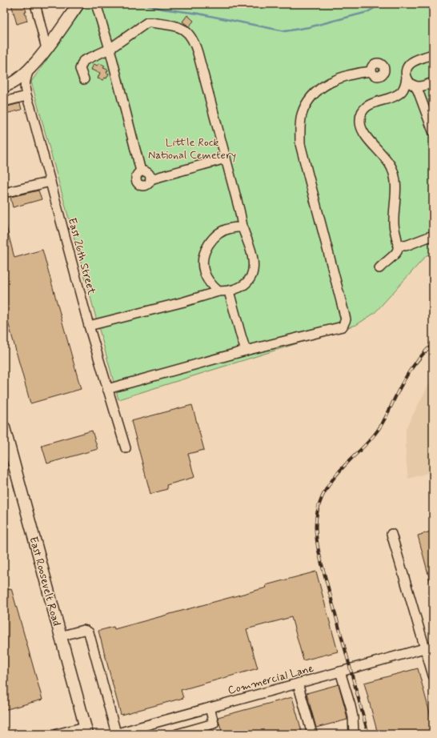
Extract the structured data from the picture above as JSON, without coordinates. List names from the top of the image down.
{
  "streets": {
    "main road": ["East Roosevelt Road"],
    "street": ["East 26th Street", "Commercial Lane"]
  },
  "parks": ["Little Rock National Cemetery"]
}
